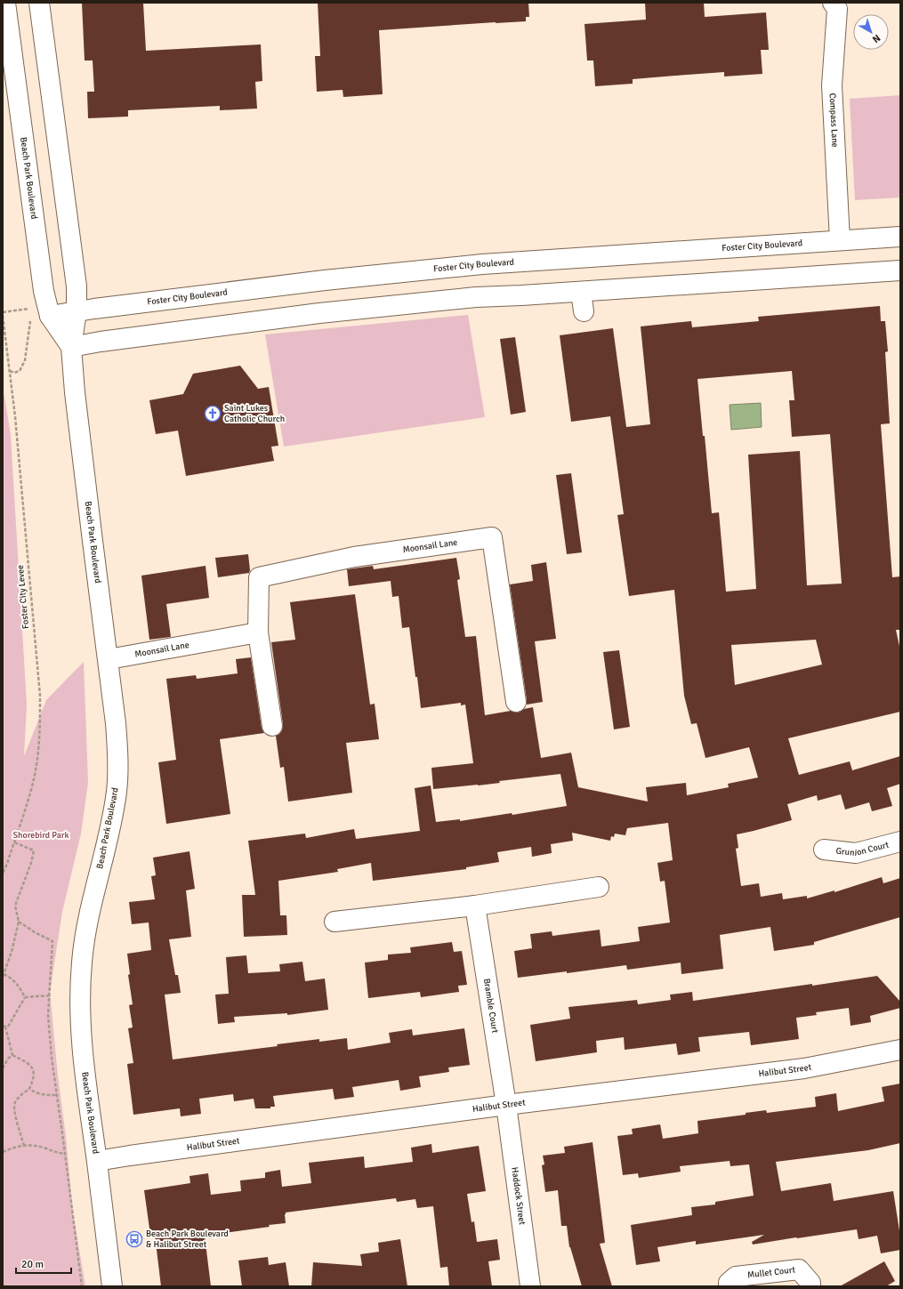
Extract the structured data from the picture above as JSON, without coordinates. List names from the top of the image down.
{
  "streets": {
    "main road": [
      "Compass Lane",
      "Beach Park Boulevard",
      "Foster City Boulevard",
      "Moonsail Lane",
      "Grunion Court",
      "Bramble Court",
      "Halibut Street",
      "Haddock Street",
      "Mullet Court"
    ],
    "path": ["Foster City Levee"]
  },
  "crossings": [
    ["Compass Lane", "Foster City Boulevard"],
    ["Beach Park Boulevard", "Foster City Boulevard"],
    ["Beach Park Boulevard", "Moonsail Lane"],
    ["Beach Park Boulevard", "Halibut Street"],
    ["Bramble Court", "Halibut Street"],
    ["Bramble Court", "Haddock Street"],
    ["Halibut Street", "Haddock Street"]
  ],
  "parks": ["Shorebird Park"],
  "places": {
    "church": ["Saint Lukes Catholic Church"],
    "bus stop": ["Beach Park Boulevard & Halibut Street"]
  },
  "scale_bar": "20 m",
  "north": "bottom right"
}
